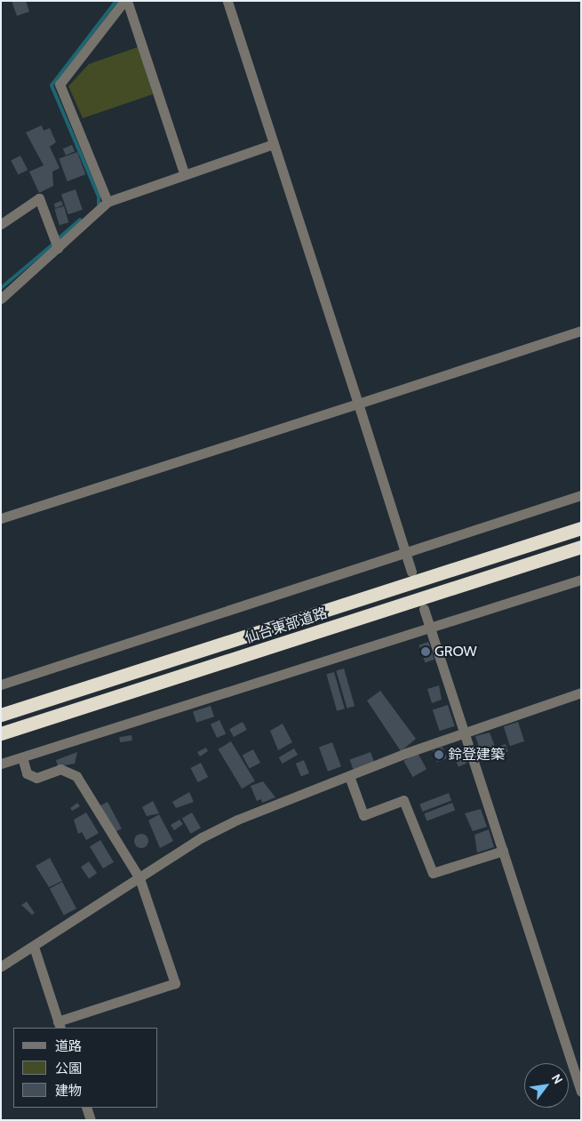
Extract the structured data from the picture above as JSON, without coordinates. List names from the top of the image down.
{
  "streets": {
    "highway": ["仙台東部道路"]
  },
  "places": ["GROW", "鈴登建築"],
  "legend": ["道路", "公園", "建物"],
  "north": "top right"
}
